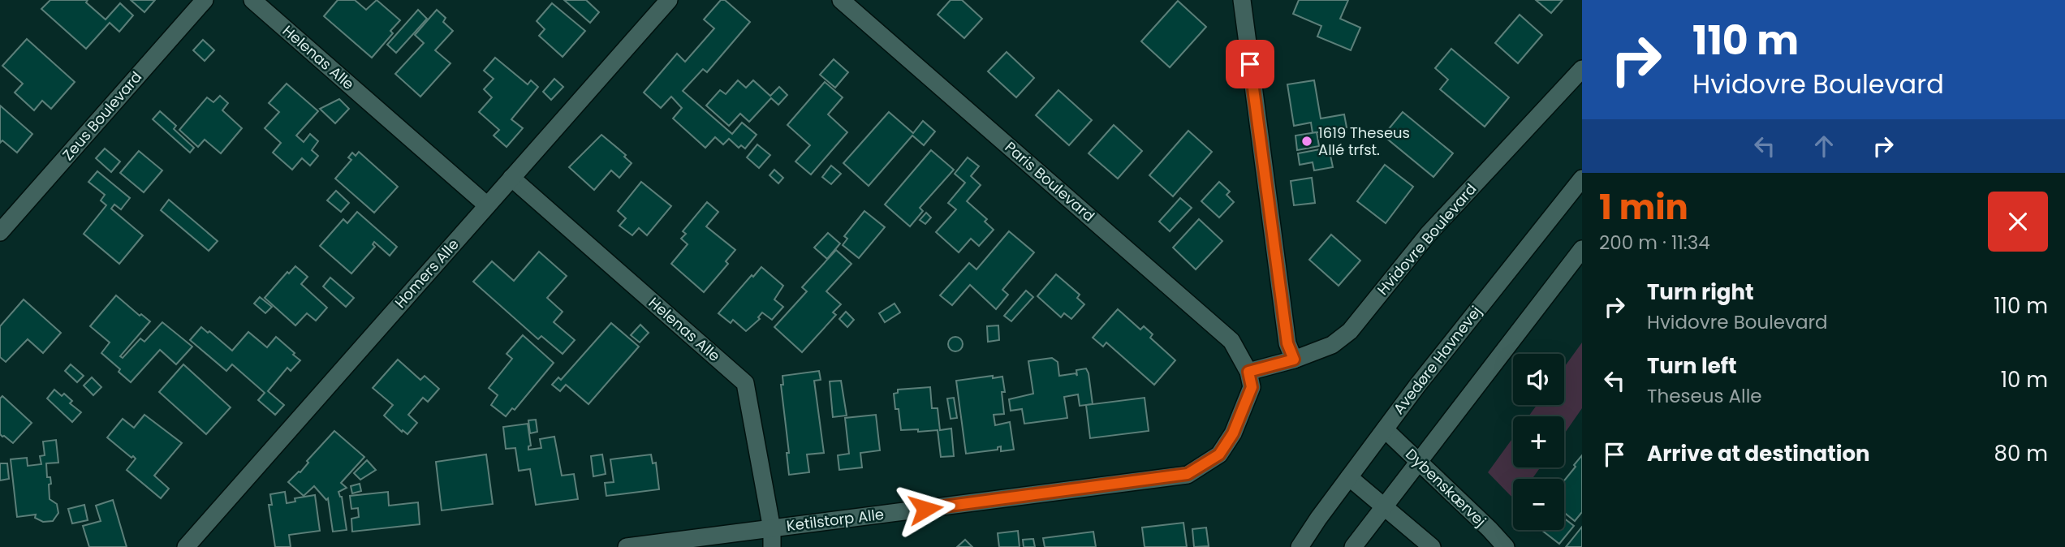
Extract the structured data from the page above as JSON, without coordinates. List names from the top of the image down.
{
  "streets": {
    "street": [
      "Helenas Alle",
      "Zeus Boulevard",
      "Paris Boulevard",
      "Hvidovre Boulevard",
      "Homers Alle",
      "Avedøre Havnevej",
      "Dybenskærvej",
      "Ketilstorp Alle"
    ]
  },
  "crossings": [
    ["Helenas Alle", "Homers Alle"],
    ["Helenas Alle", "Ketilstorp Alle"],
    ["Paris Boulevard", "Hvidovre Boulevard"],
    ["Paris Boulevard", "Ketilstorp Alle"],
    ["Hvidovre Boulevard", "Ketilstorp Alle"],
    ["Avedøre Havnevej", "Dybenskærvej"]
  ],
  "places": ["1619 Theseus Allé trfst."],
  "page": {
    "turn": ["110 m", "Hvidovre Boulevard"],
    "heading": ["1 min", "200 m · 11:34"],
    "list": [
      {
        "name": "Turn right",
        "note": "Hvidovre Boulevard",
        "value": "110 m"
      },
      {
        "name": "Turn left",
        "note": "Theseus Alle",
        "value": "10 m"
      },
      {
        "name": "Arrive at destination",
        "value": "80 m"
      }
    ],
    "map_buttons": ["+", "−"]
  }
}
